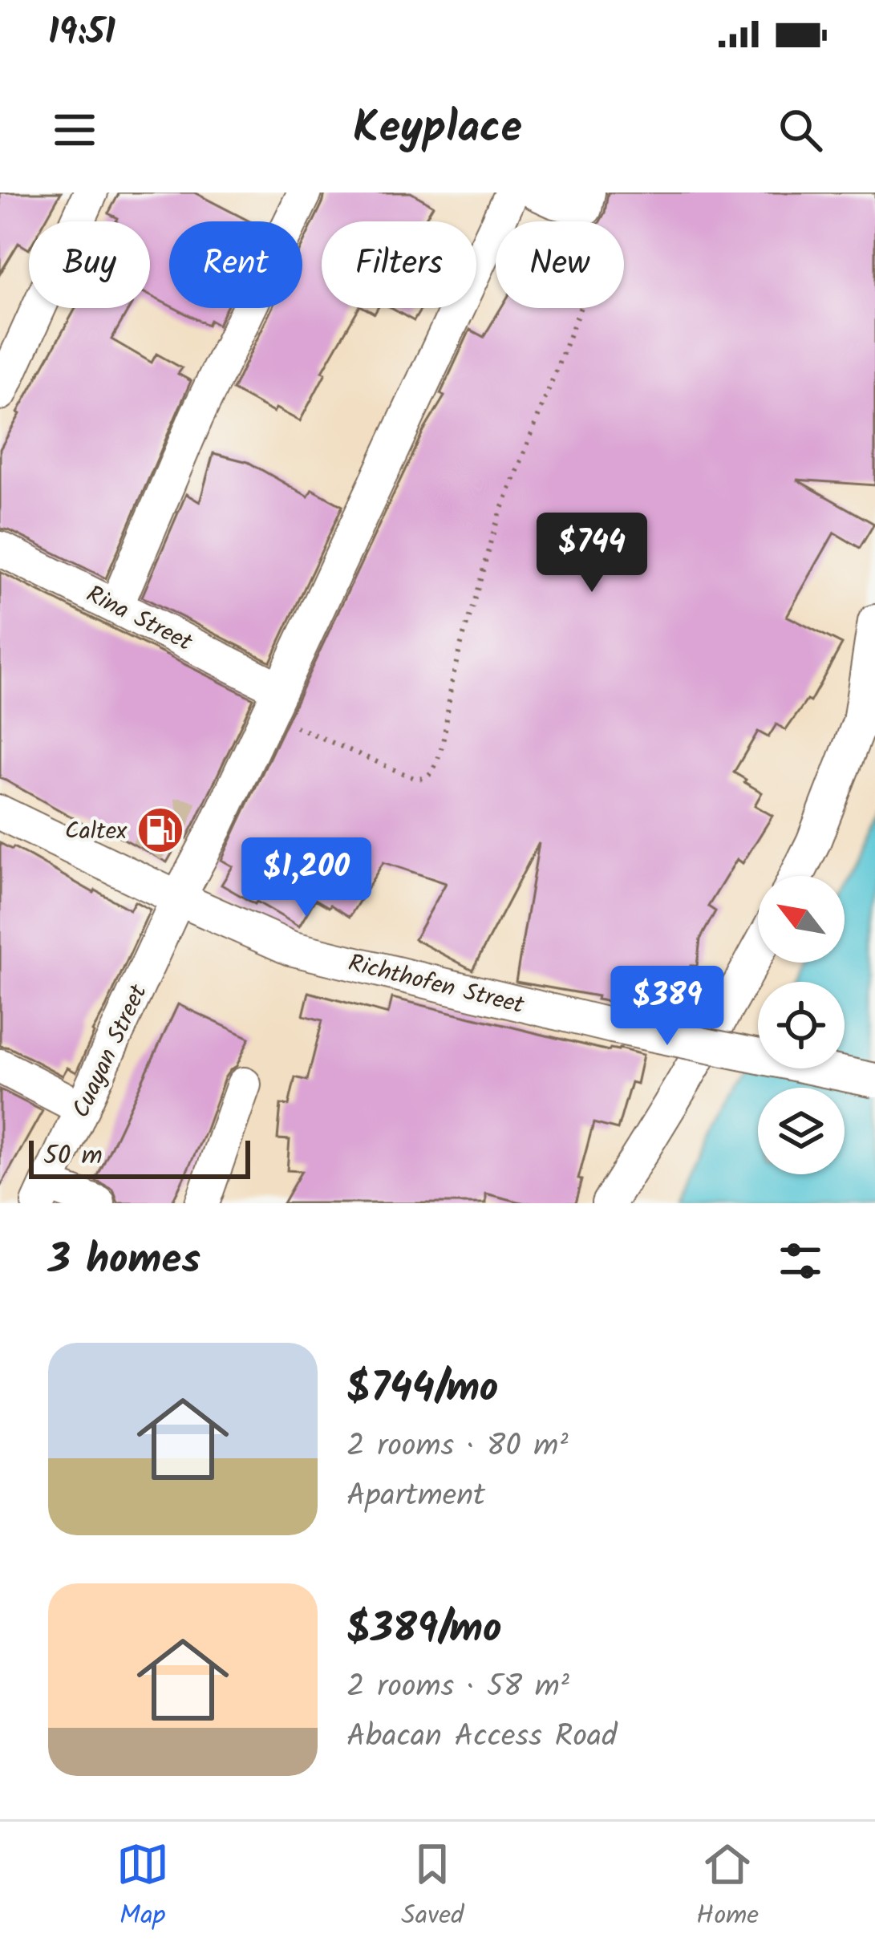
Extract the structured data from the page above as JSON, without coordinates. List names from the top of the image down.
{
  "streets": {
    "street": ["Rina Street", "Richthofen Street", "Cuayan Street"]
  },
  "crossings": [
    ["Rina Street", "Cuayan Street"],
    ["Richthofen Street", "Cuayan Street"]
  ],
  "places": {
    "fuel station": ["Caltex"]
  },
  "scale_bar": "50 m",
  "north": "top left",
  "page": {
    "status": "19:51",
    "header": "Keyplace",
    "chip": [
      "Buy",
      "Rent",
      "Filters",
      "New"
    ],
    "price": ["$744", "$1,200", "$389"],
    "scale": "50 m",
    "heading": "3 homes",
    "list": [
      {
        "name": "$744/mo",
        "note": "2 rooms · 80 m² · Apartment"
      },
      {
        "name": "$389/mo",
        "note": "2 rooms · 58 m² · Abacan Access Road"
      }
    ],
    "tabs": ["Map", "Saved", "Home"]
  }
}
